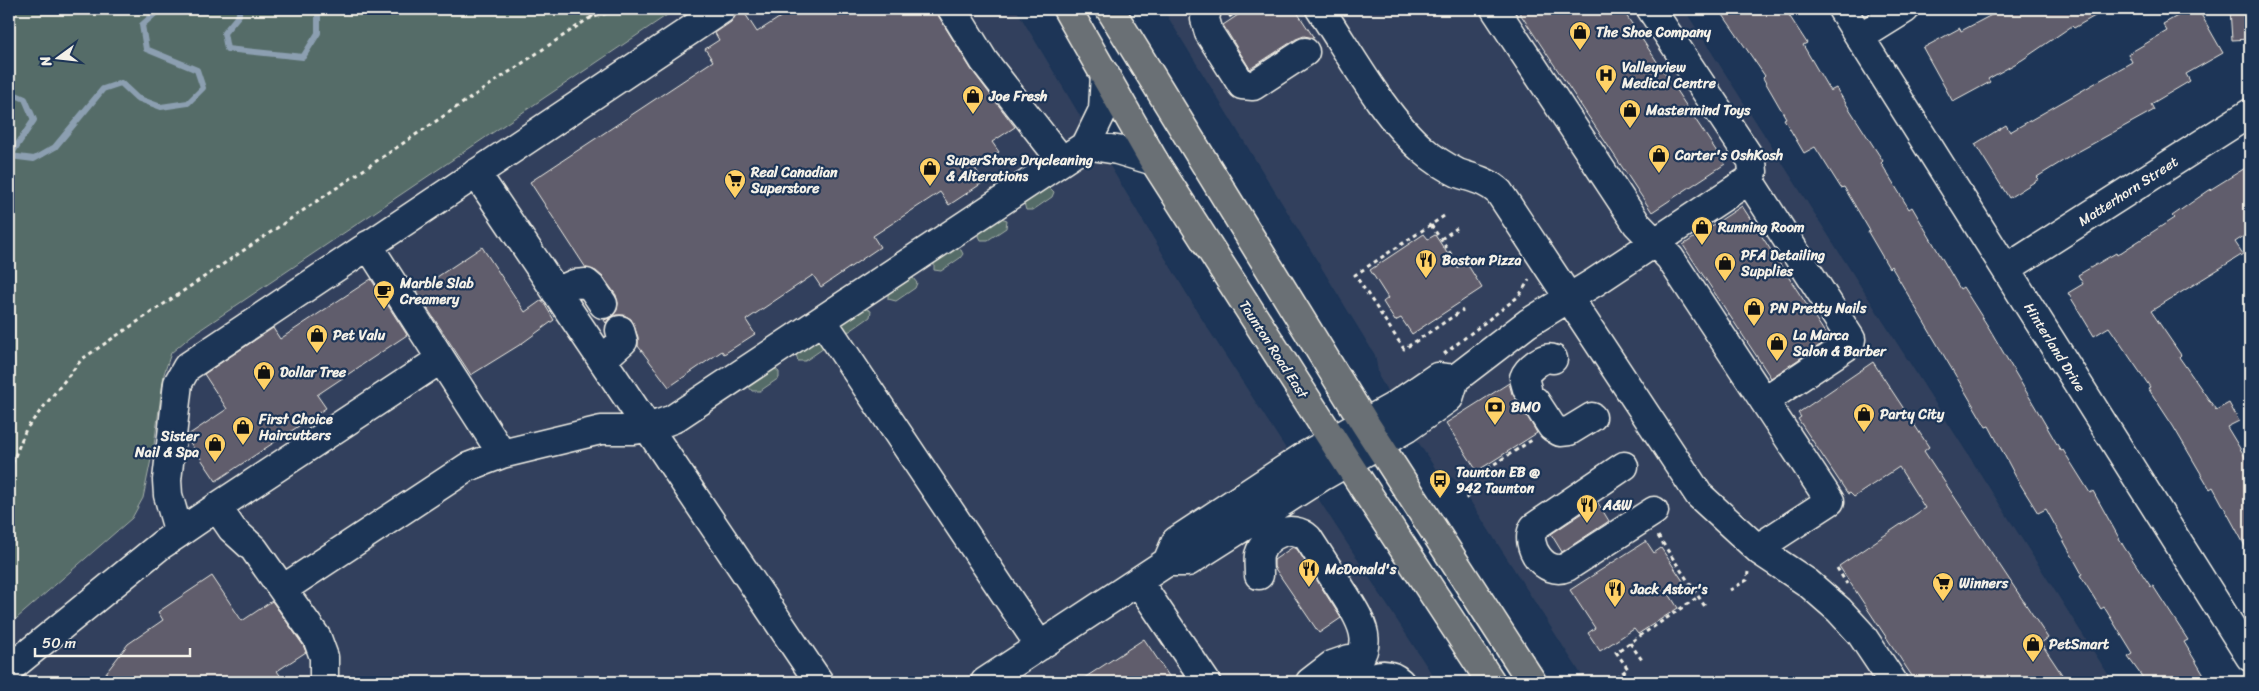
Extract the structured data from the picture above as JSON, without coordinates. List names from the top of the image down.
{
  "streets": {
    "main road": ["Taunton Road East"],
    "street": ["Matterhorn Street", "Hinterland Drive"]
  },
  "crossings": [
    ["Matterhorn Street", "Hinterland Drive"]
  ],
  "places": {
    "shop": [
      "The Shoe Company",
      "Joe Fresh",
      "Mastermind Toys",
      "Carter's OshKosh",
      "SuperStore Drycleaning & Alterations",
      "Running Room",
      "PFA Detailing Supplies",
      "PN Pretty Nails",
      "Pet Valu",
      "La Marca Salon & Barber",
      "Dollar Tree",
      "Party City",
      "First Choice Haircutters",
      "Sister Nail & Spa",
      "PetSmart"
    ],
    "hospital": ["Valleyview Medical Centre"],
    "supermarket": ["Real Canadian Superstore", "Winners"],
    "restaurant": [
      "Boston Pizza",
      "A&W",
      "McDonald's",
      "Jack Astor's"
    ],
    "cafe": ["Marble Slab Creamery"],
    "bank": ["BMO"],
    "bus stop": ["Taunton EB @ 942 Taunton"]
  },
  "scale_bar": "50 m",
  "north": "left"
}
